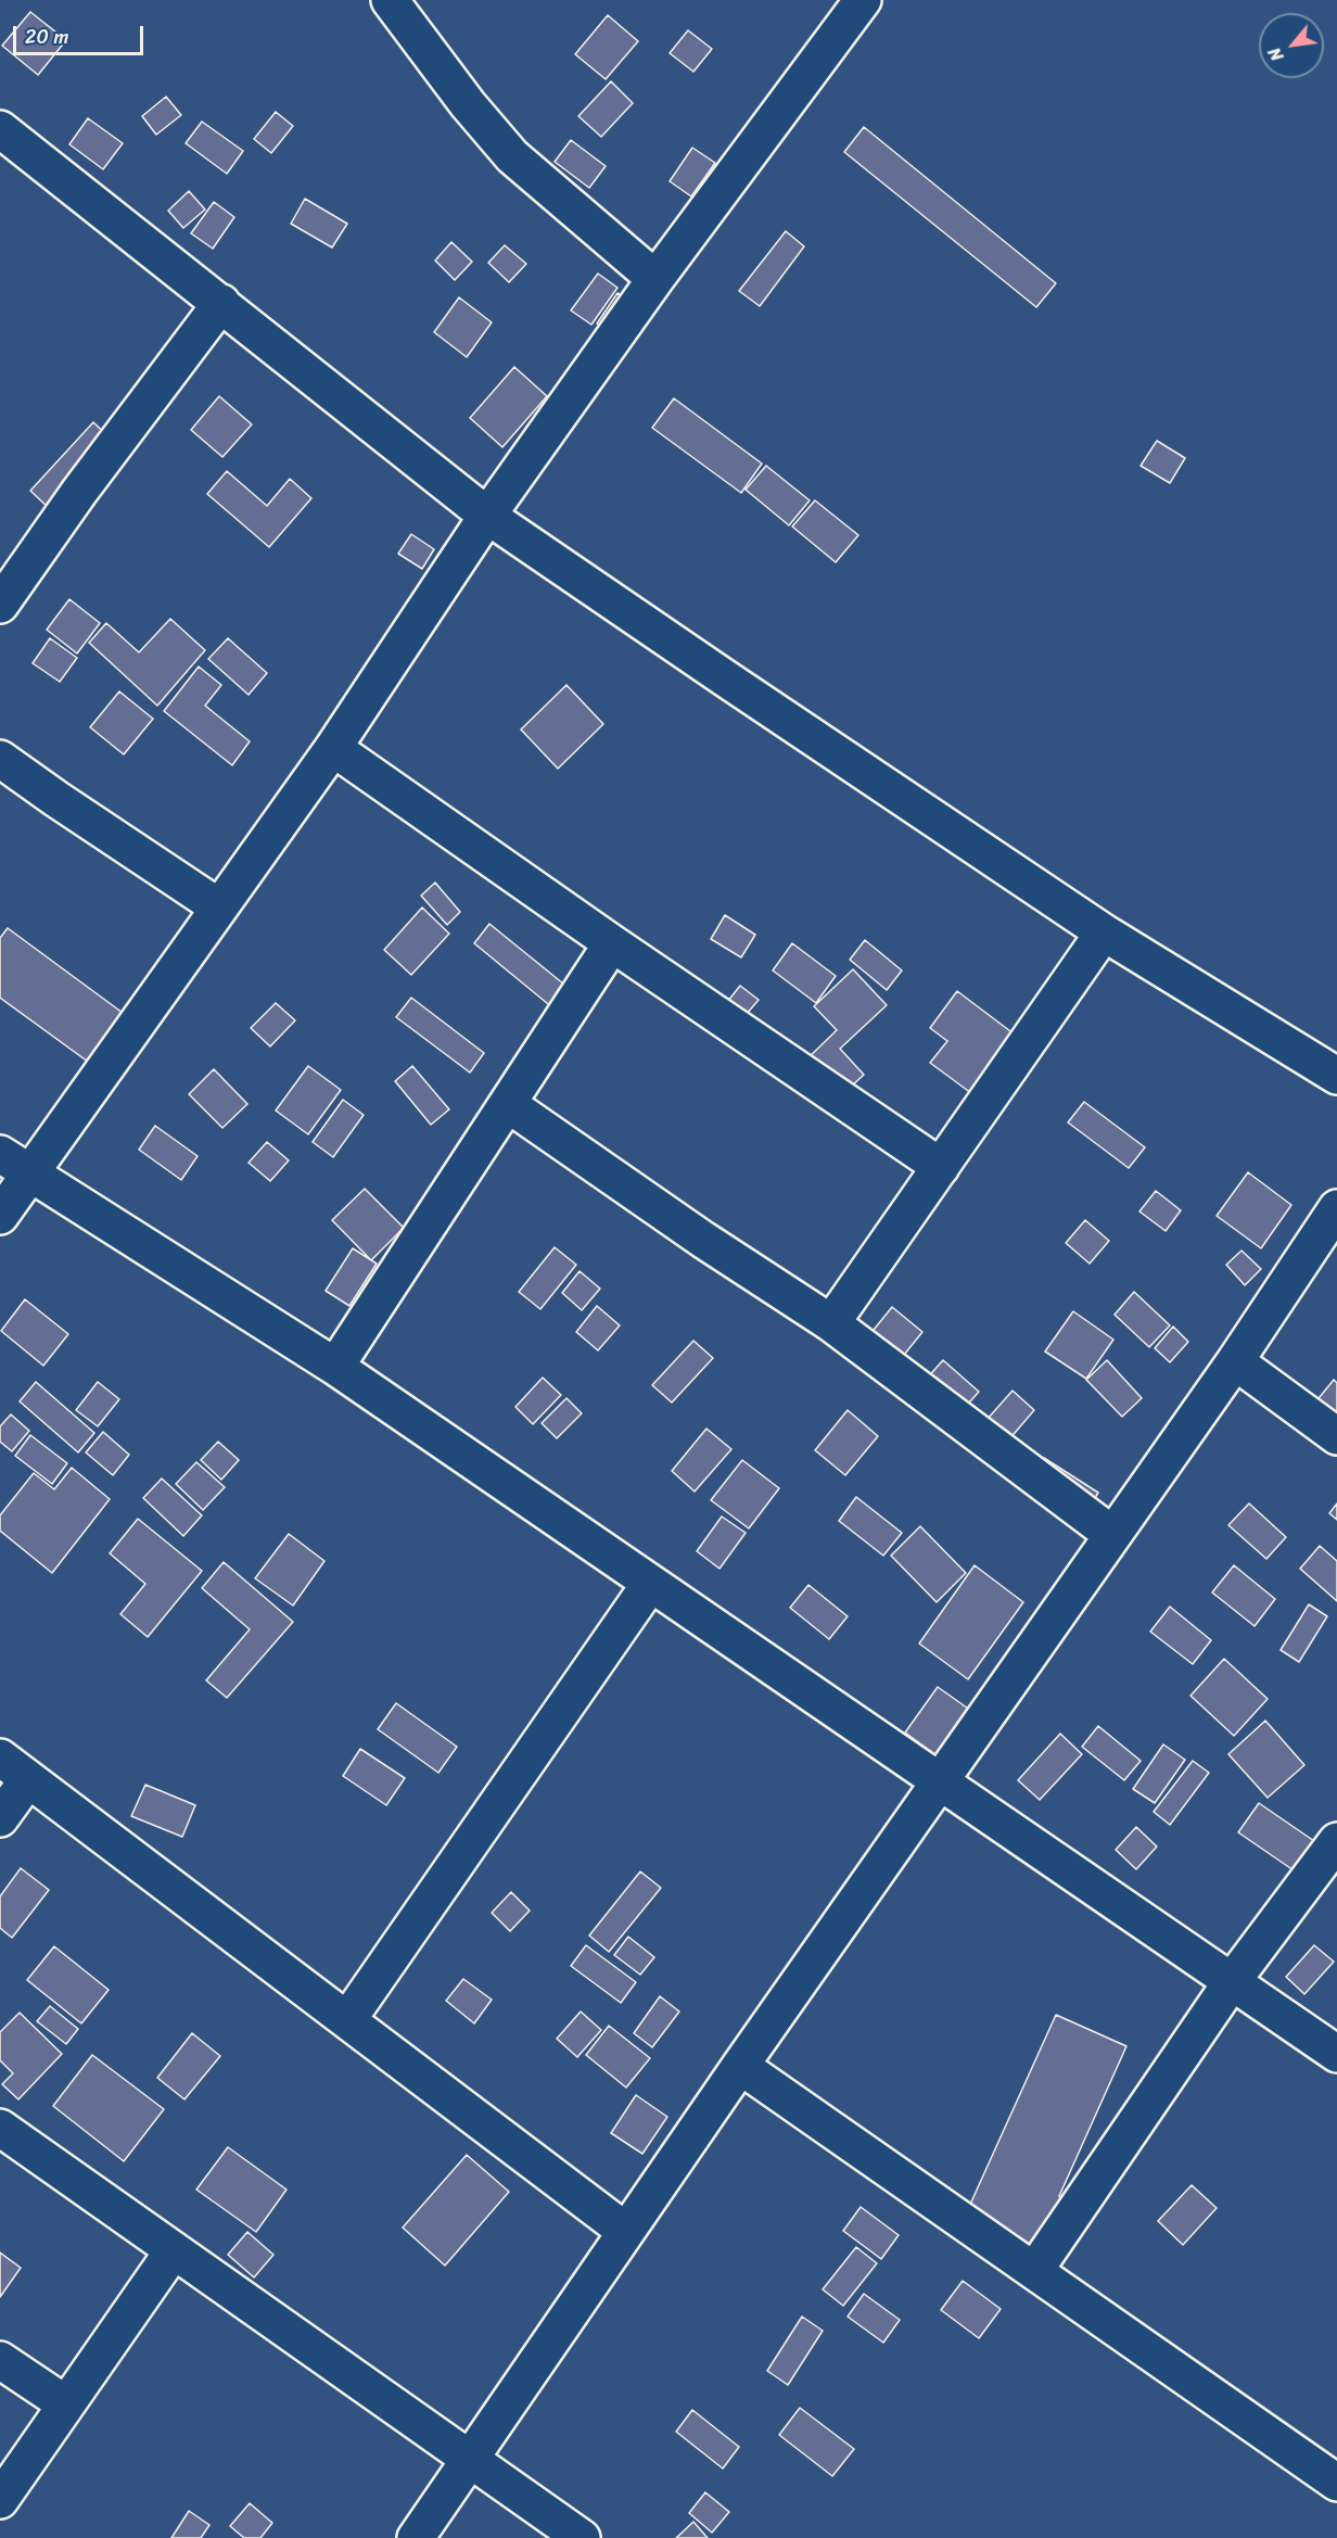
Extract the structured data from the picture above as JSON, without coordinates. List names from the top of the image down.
{
  "scale_bar": "20 m",
  "north": "bottom left"
}
